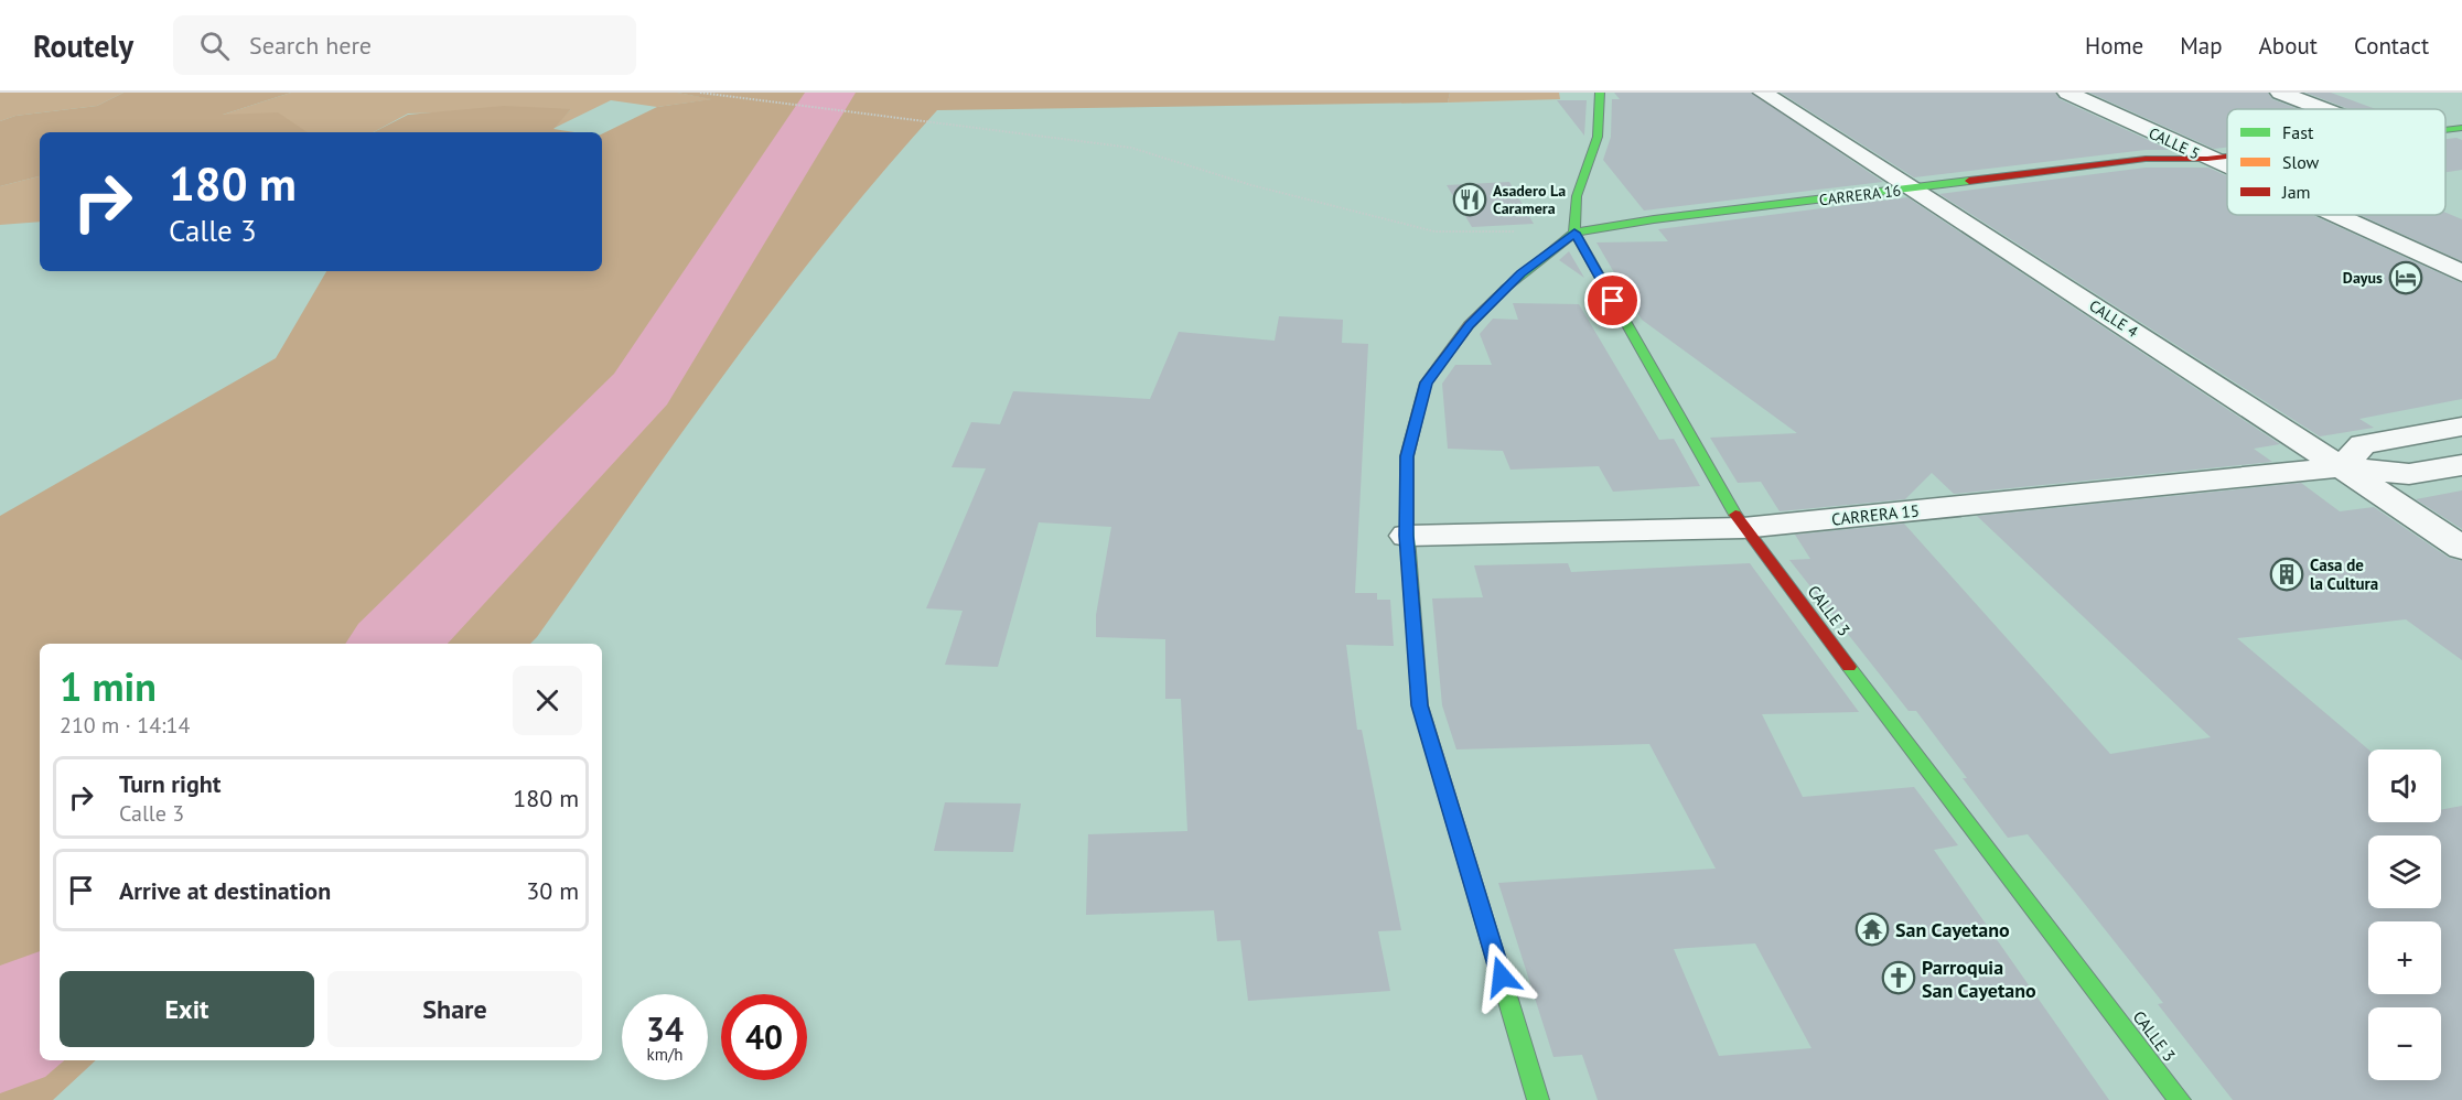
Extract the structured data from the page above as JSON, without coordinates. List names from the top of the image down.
{
  "streets": {
    "street": [
      "CALLE 5",
      "CARRERA 16",
      "CALLE 4",
      "CARRERA 15",
      "CALLE 3"
    ]
  },
  "crossings": [
    ["CALLE 5", "CARRERA 16"],
    ["CARRERA 16", "CALLE 4"],
    ["CARRERA 16", "CALLE 3"],
    ["CALLE 4", "CARRERA 15"],
    ["CARRERA 15", "CALLE 3"]
  ],
  "places": {
    "restaurant": ["Asadero La Caramera"],
    "hotel": ["Dayus"],
    "building": ["Casa de la Cultura"],
    "temple": ["San Cayetano"],
    "church": ["Parroquia San Cayetano"]
  },
  "legend": ["Fast", "Slow", "Jam"],
  "page": {
    "header": "Routely",
    "search": "Search here",
    "nav": [
      "Home",
      "Map",
      "About",
      "Contact"
    ],
    "turn": ["180 m", "Calle 3"],
    "heading": ["1 min", "210 m · 14:14"],
    "map_buttons": ["+", "−"],
    "list": [
      {
        "name": "Turn right",
        "note": "Calle 3",
        "value": "180 m"
      },
      {
        "name": "Arrive at destination",
        "value": "30 m"
      }
    ],
    "buttons": ["Exit", "Share"],
    "speed": "34 km/h",
    "limit": "40"
  }
}
